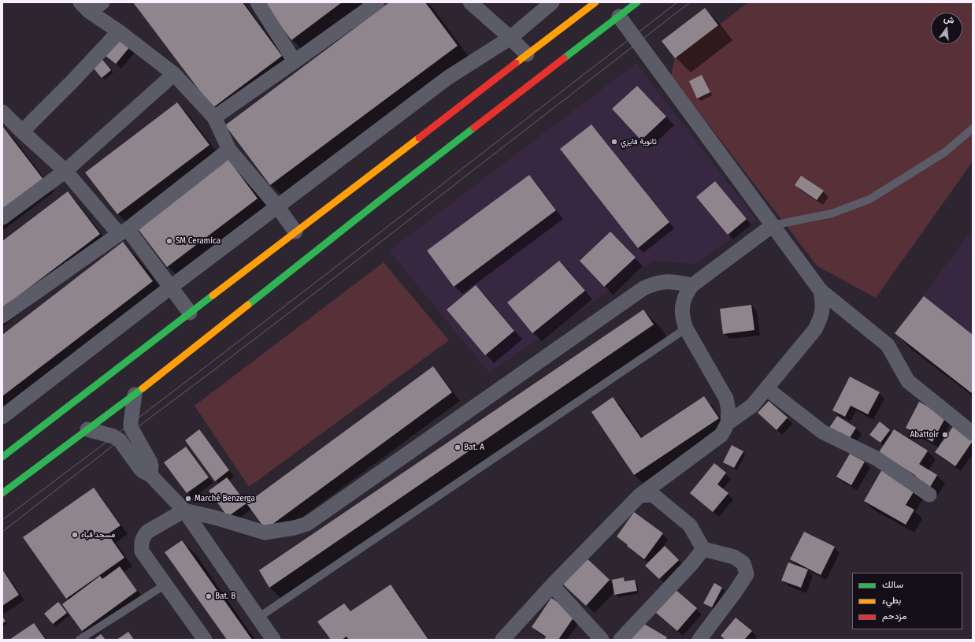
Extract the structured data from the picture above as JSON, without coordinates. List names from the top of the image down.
{
  "places": [
    "ثانوية فايزي",
    "SM Ceramica",
    "Abattoir",
    "Bat. A",
    "Marché Benzerga",
    "مسجد قباء",
    "Bat. B"
  ],
  "legend": ["سالك", "بطيء", "مزدحم"],
  "north": "top"
}
